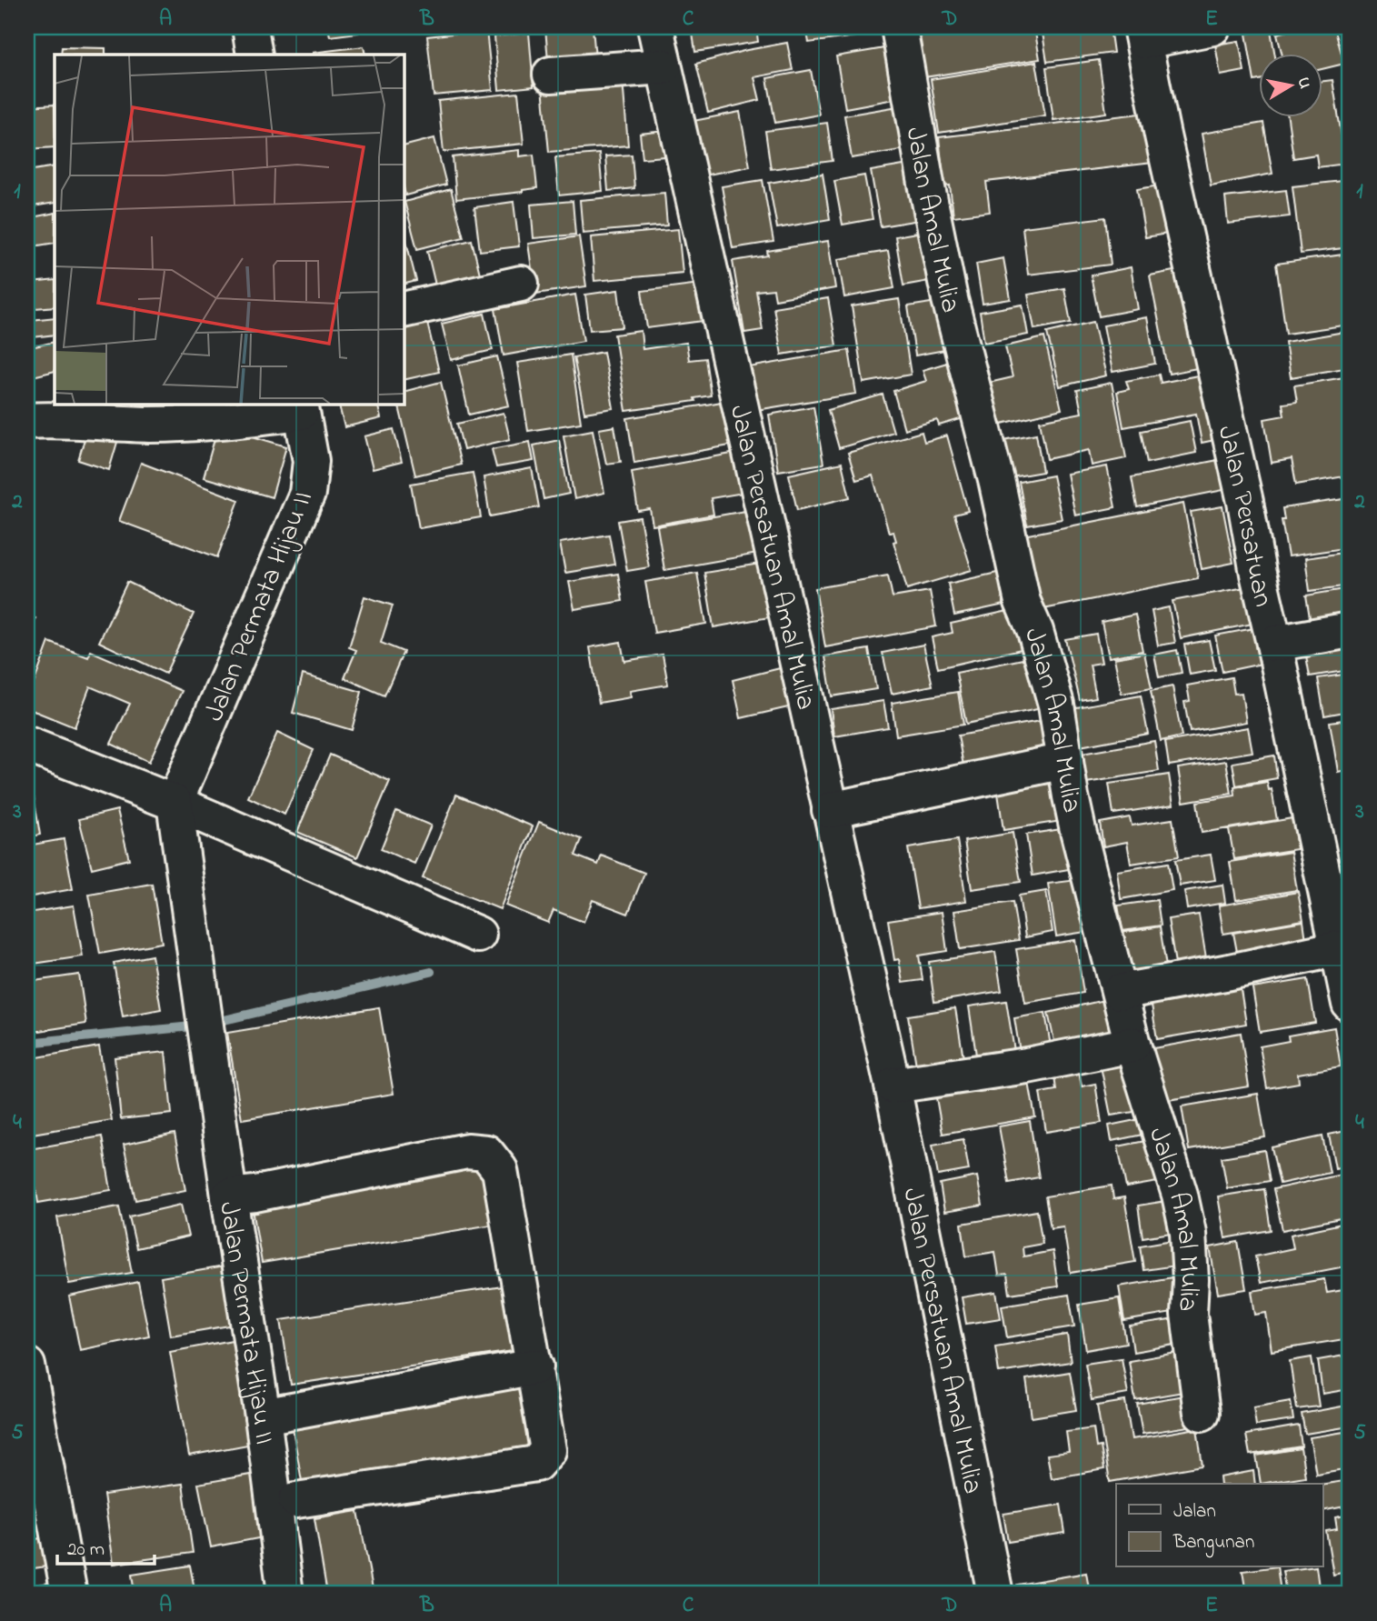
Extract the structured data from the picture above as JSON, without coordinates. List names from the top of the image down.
{
  "streets": {
    "street": [
      "Jalan Amal Mulia",
      "Jalan Persatuan",
      "Jalan Persatuan Amal Mulia",
      "Jalan Permata Hijau II"
    ]
  },
  "legend": ["Jalan", "Bangunan"],
  "scale_bar": "20 m",
  "north": "right",
  "grid": {
    "columns": [
      "A",
      "B",
      "C",
      "D",
      "E"
    ],
    "rows": [
      "1",
      "2",
      "3",
      "4",
      "5"
    ]
  }
}
